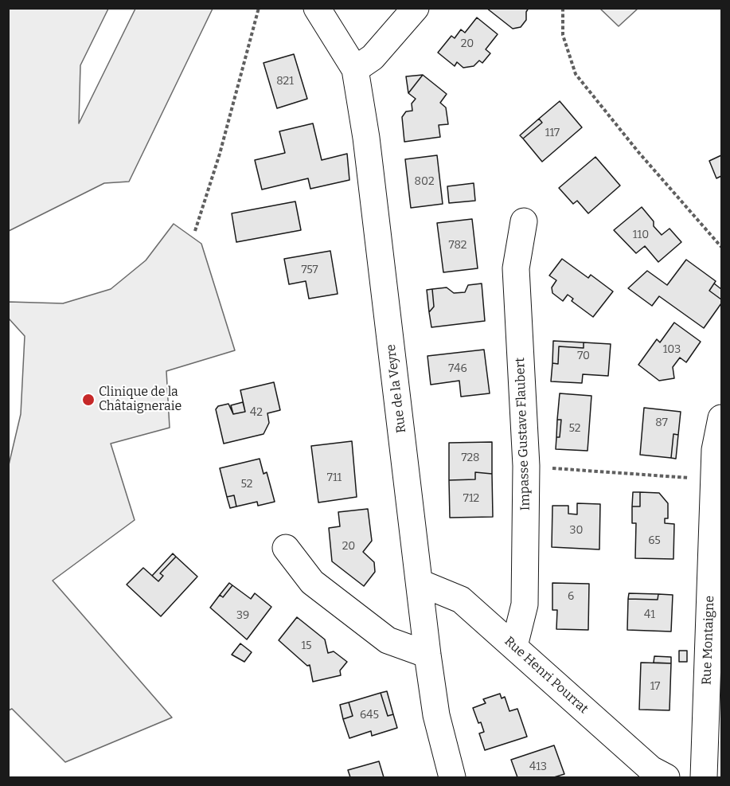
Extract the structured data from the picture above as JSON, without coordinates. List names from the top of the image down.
{
  "streets": {
    "street": [
      "Rue de la Veyre",
      "Impasse Gustave Flaubert",
      "Rue Montaigne",
      "Rue Henri Pourrat"
    ]
  },
  "crossings": [
    ["Rue de la Veyre", "Rue Henri Pourrat"],
    ["Impasse Gustave Flaubert", "Rue Henri Pourrat"]
  ],
  "places": ["Clinique de la Châtaigneraie"],
  "house_numbers": [
    "20",
    "821",
    "117",
    "802",
    "110",
    "782",
    "757",
    "103",
    "70",
    "746",
    "42",
    "87",
    "52",
    "728",
    "711",
    "52",
    "712",
    "30",
    "65",
    "20",
    "6",
    "41",
    "39",
    "15",
    "17",
    "645",
    "413"
  ]
}
